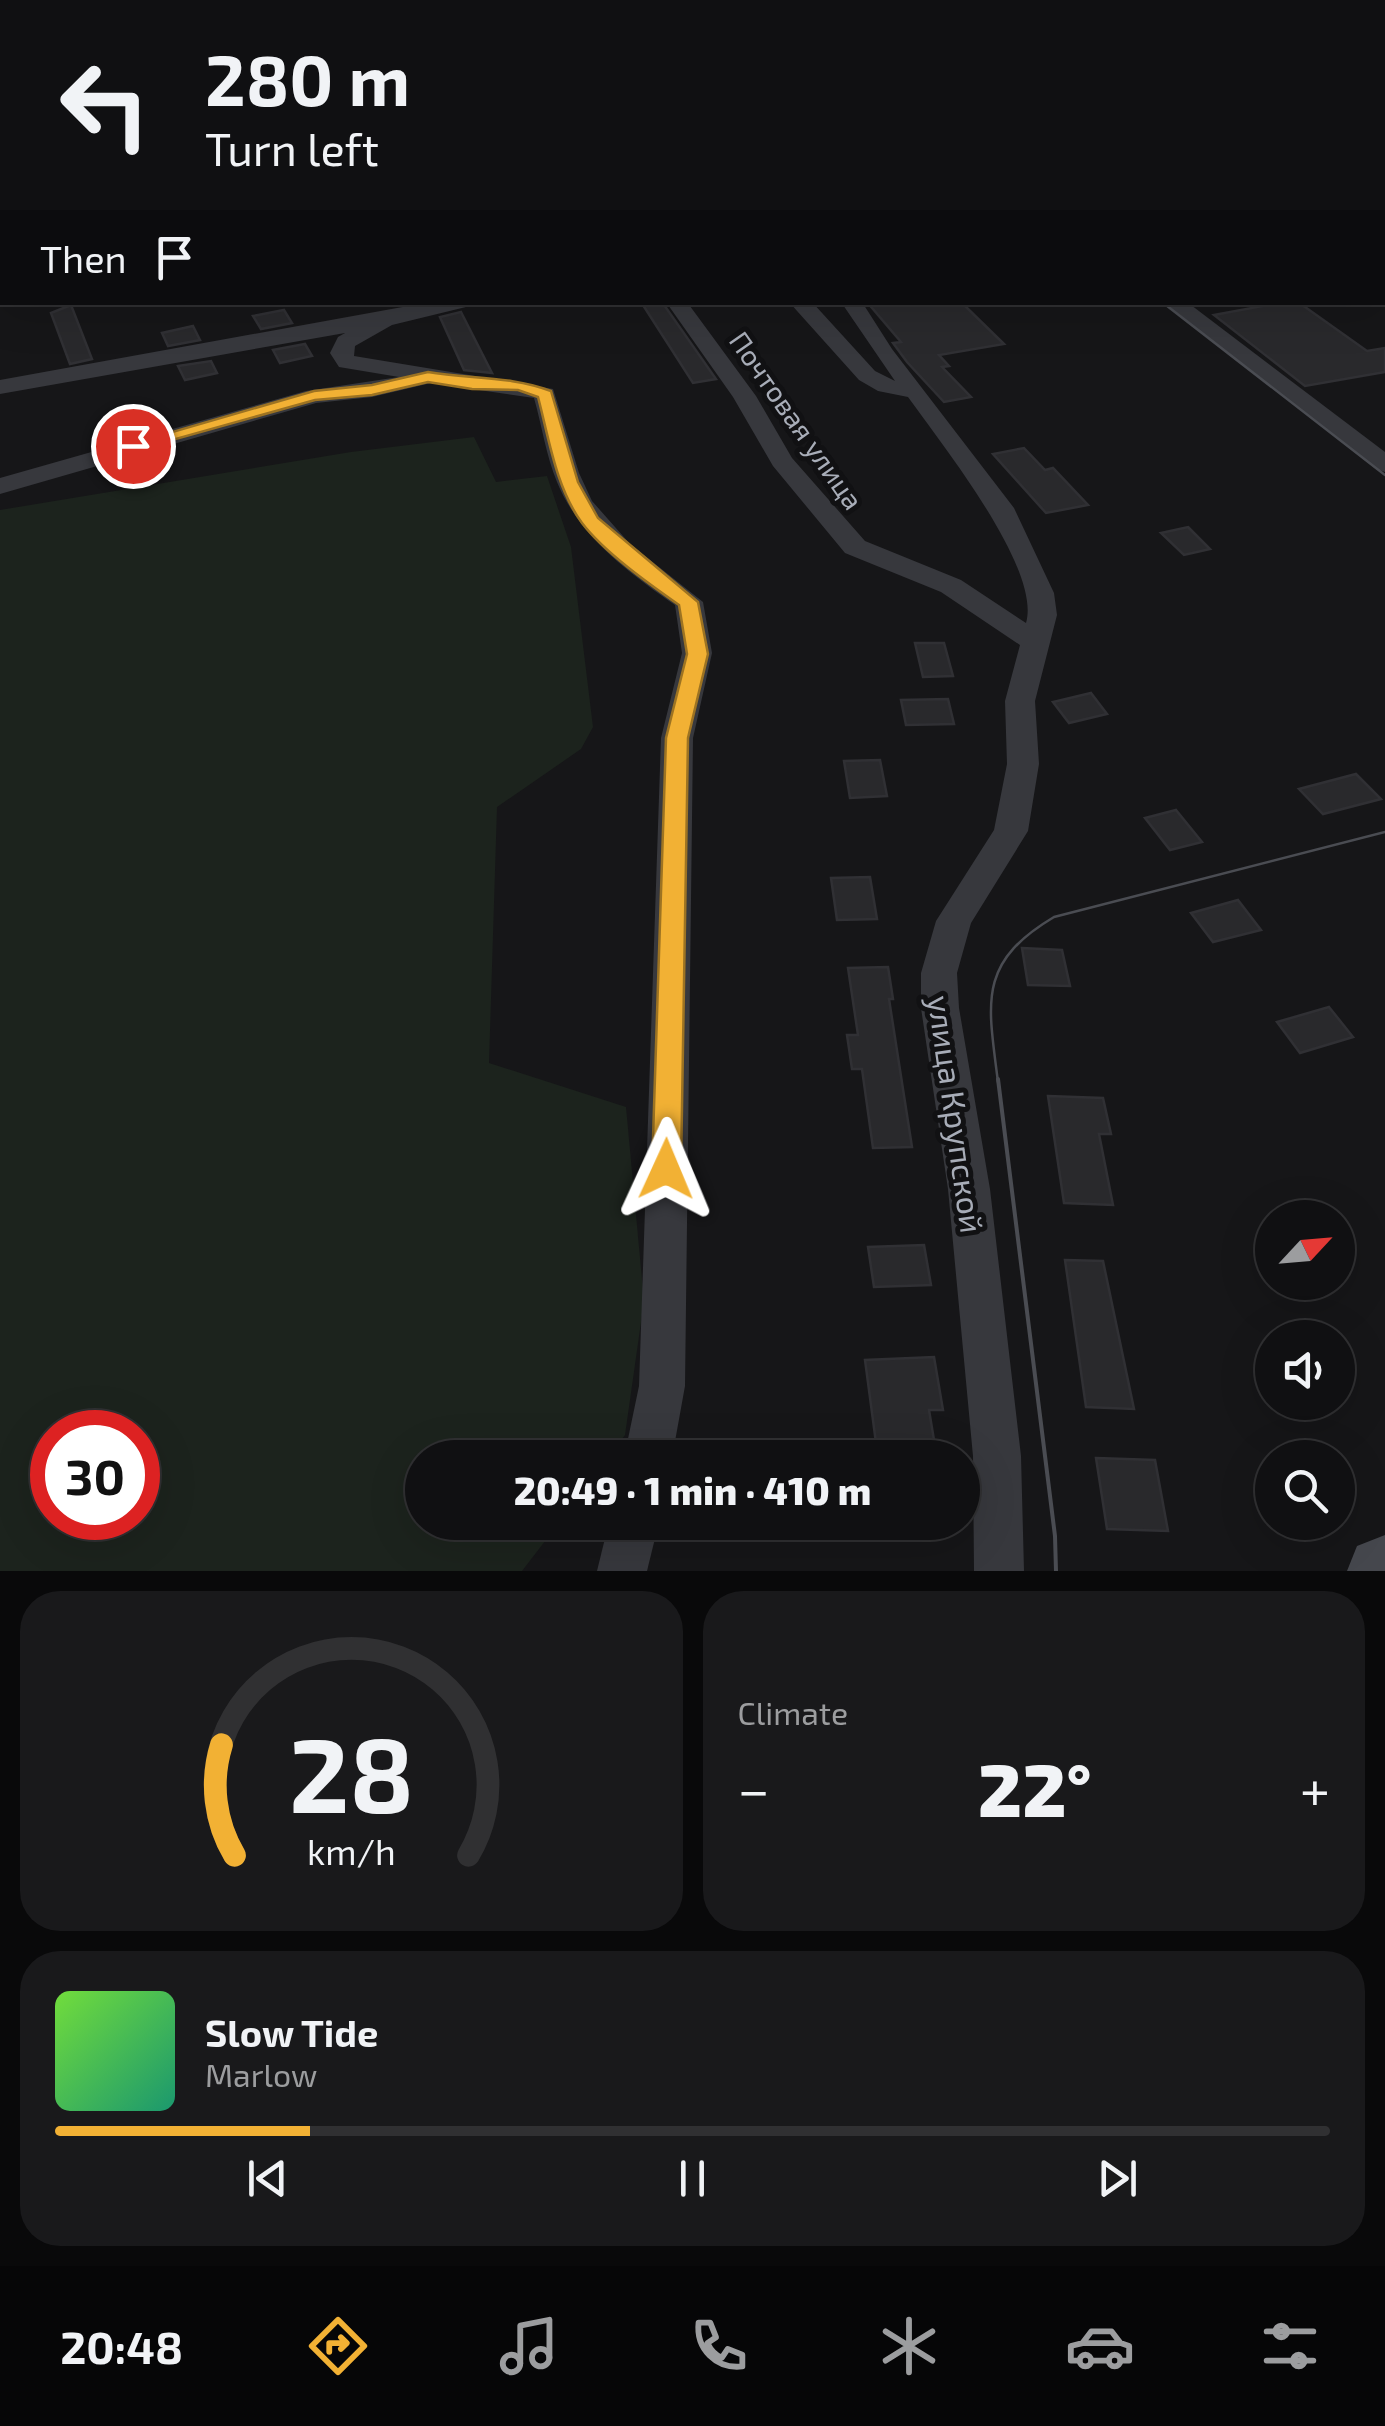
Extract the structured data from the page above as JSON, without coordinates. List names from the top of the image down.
{
  "streets": {
    "street": ["Почтовая улица", "улица Крупской"]
  },
  "crossings": [
    ["Почтовая улица", "улица Крупской"]
  ],
  "north": "top right",
  "page": {
    "turn": ["280 m", "Turn left"],
    "then": "Then",
    "limit": "30",
    "trip": "20:49 · 1 min · 410 m",
    "tile": "Climate",
    "heat": ["−", "22°", "+"],
    "song": ["Slow Tide", "Marlow"],
    "tabs": "20:48",
    "gauge": ["28", "km/h"]
  }
}
